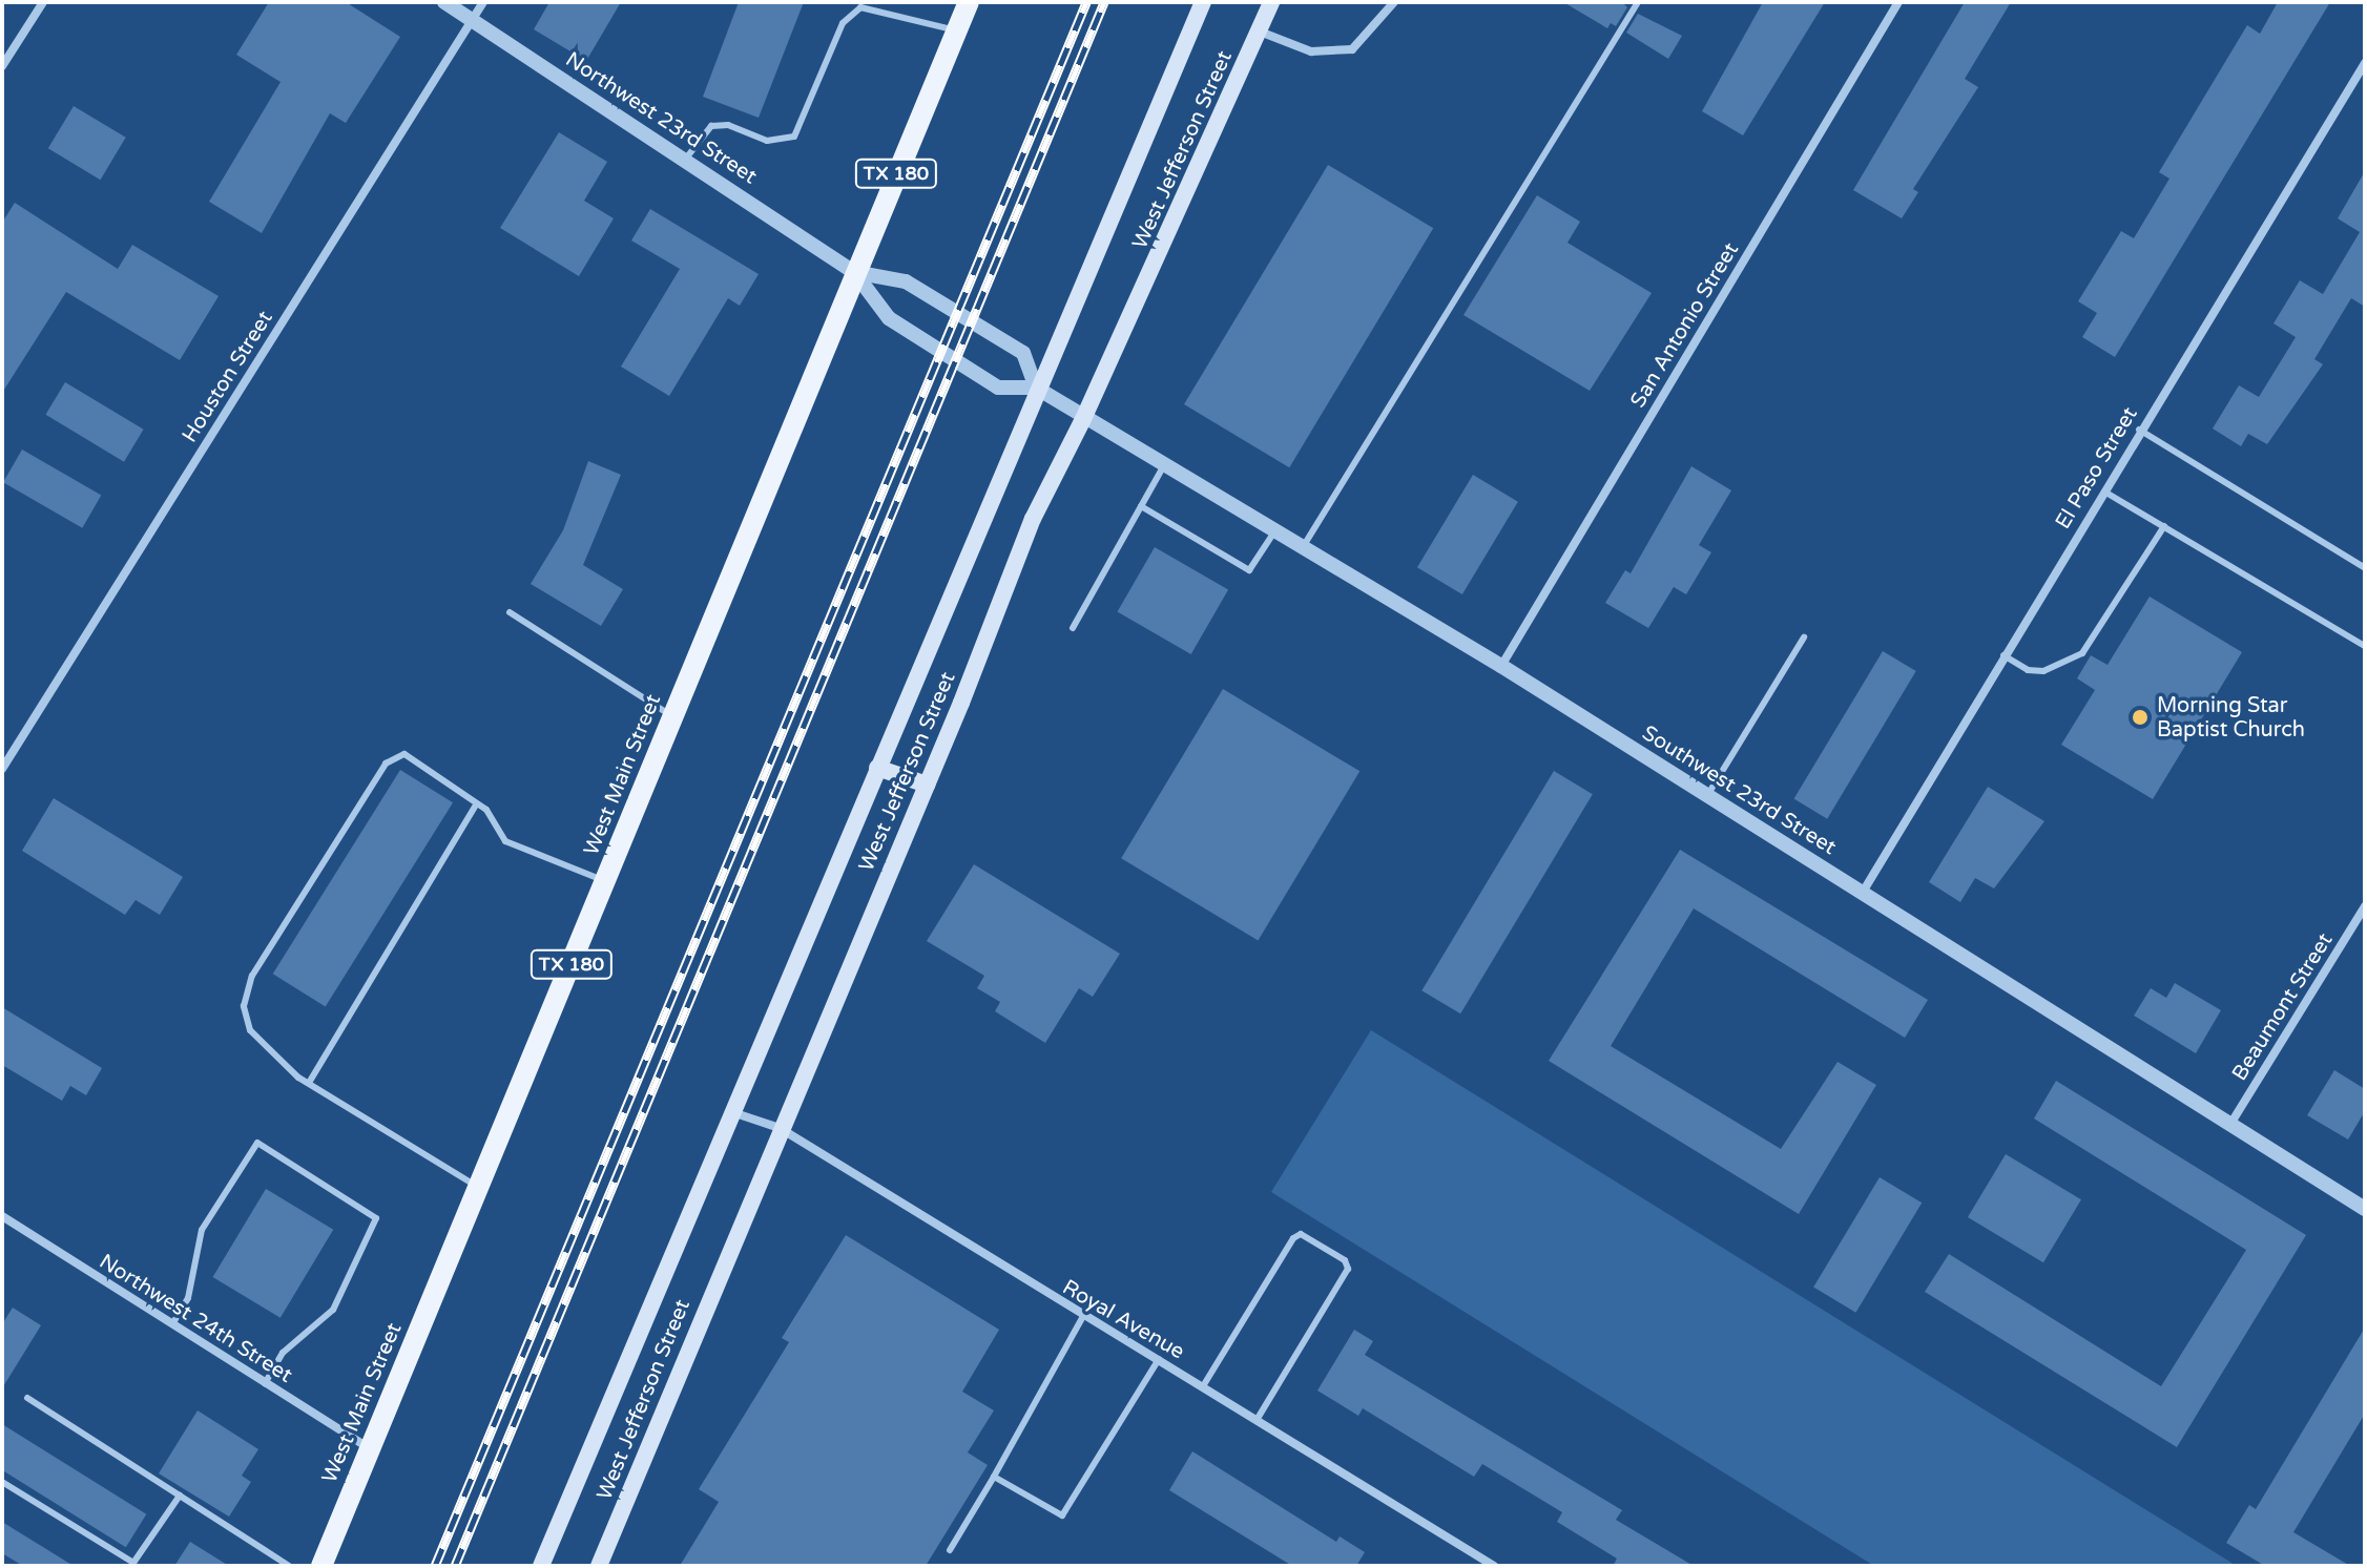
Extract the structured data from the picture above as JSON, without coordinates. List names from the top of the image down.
{
  "streets": {
    "main road": ["West Jefferson Street", "TX 180", "West Main Street"],
    "street": [
      "Northwest 23rd Street",
      "San Antonio Street",
      "Houston Street",
      "El Paso Street",
      "Southwest 23rd Street",
      "Beaumont Street",
      "Northwest 24th Street",
      "Royal Avenue"
    ]
  },
  "crossings": [
    ["Northwest 23rd Street", "West Jefferson Street"],
    ["Northwest 23rd Street", "Houston Street"],
    ["Northwest 23rd Street", "West Main Street"],
    ["West Jefferson Street", "Southwest 23rd Street"],
    ["West Jefferson Street", "Royal Avenue"],
    ["San Antonio Street", "Southwest 23rd Street"],
    ["El Paso Street", "Southwest 23rd Street"],
    ["West Main Street", "Northwest 24th Street"],
    ["Southwest 23rd Street", "Beaumont Street"]
  ],
  "places": ["Morning Star Baptist Church"]
}
